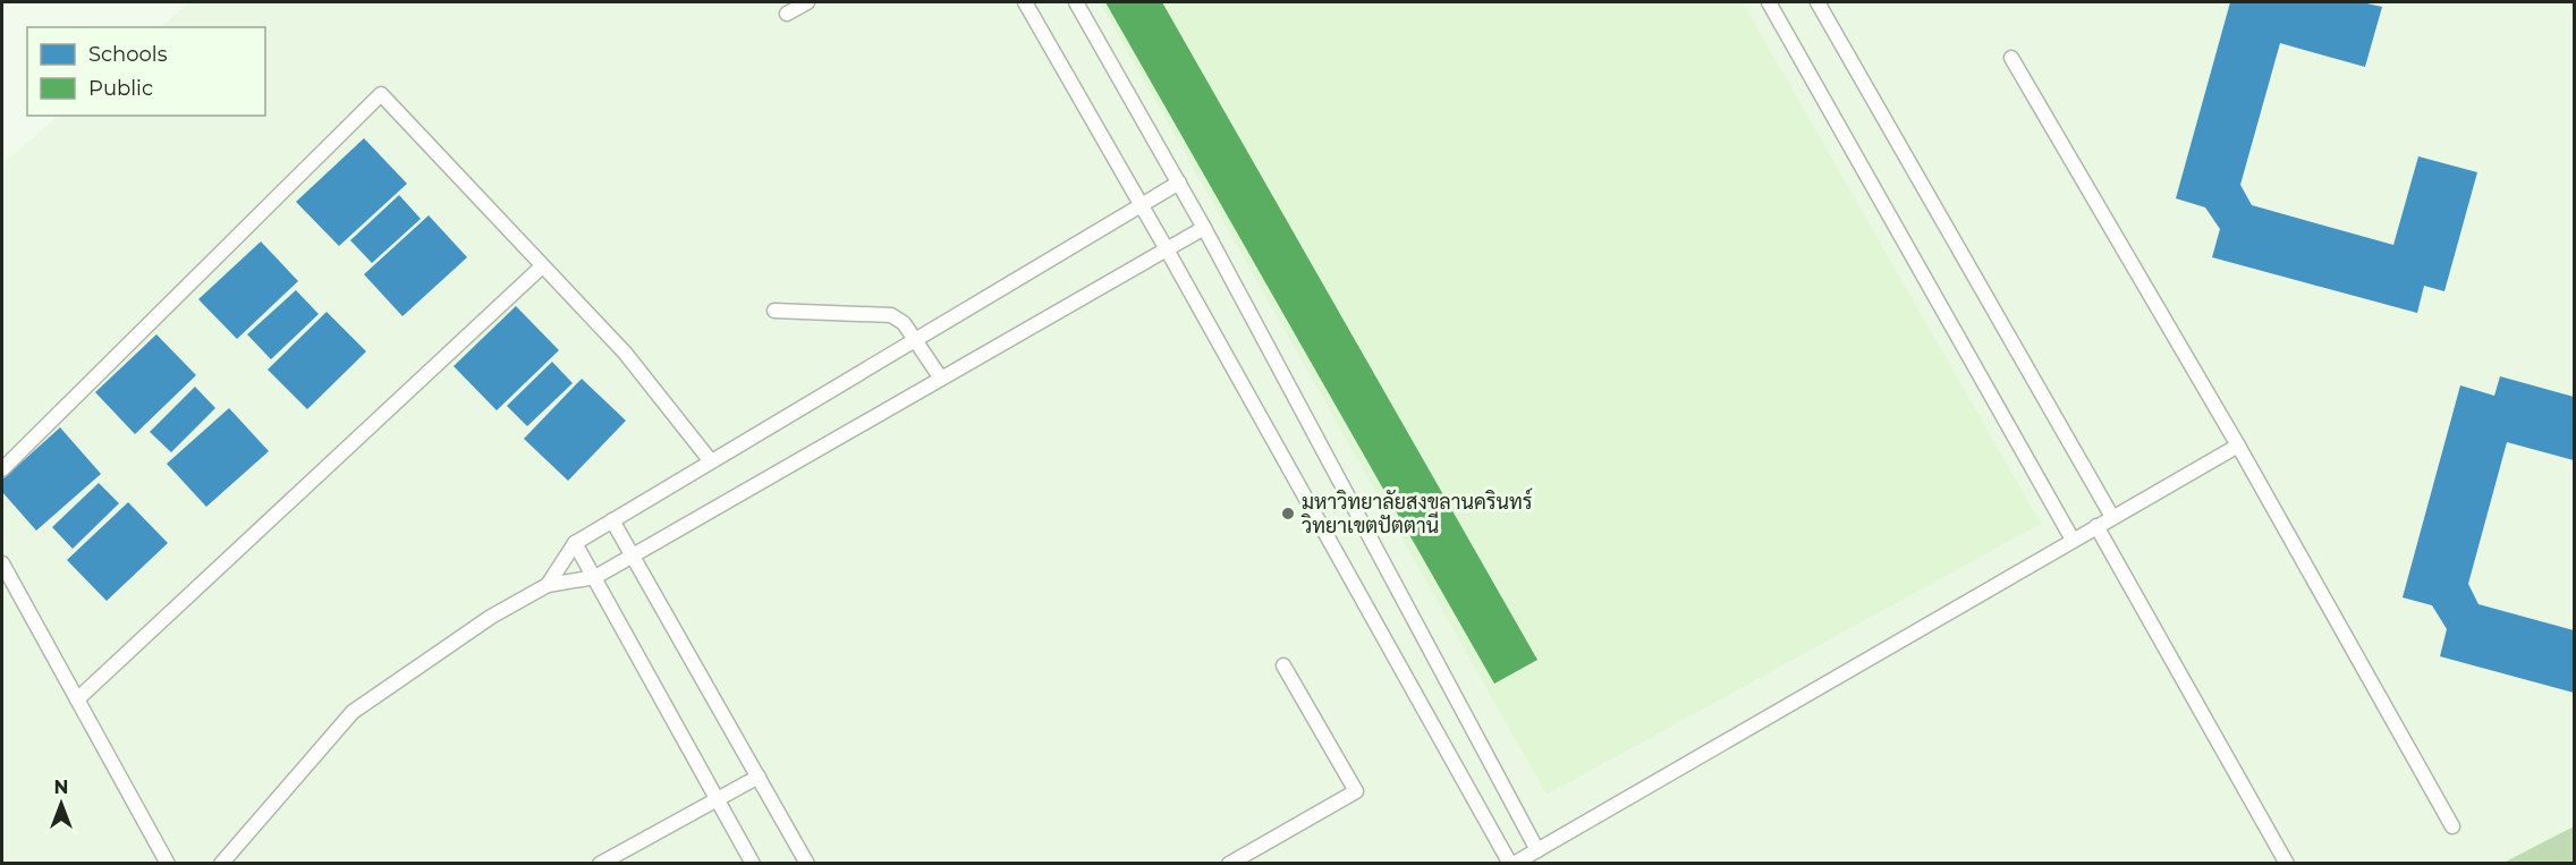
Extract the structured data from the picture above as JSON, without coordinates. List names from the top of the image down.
{
  "places": ["มหาวิทยาลัยสงขลานครินทร์ วิทยาเขตปัตตานี"],
  "legend": ["Schools", "Public"],
  "north": "top"
}
